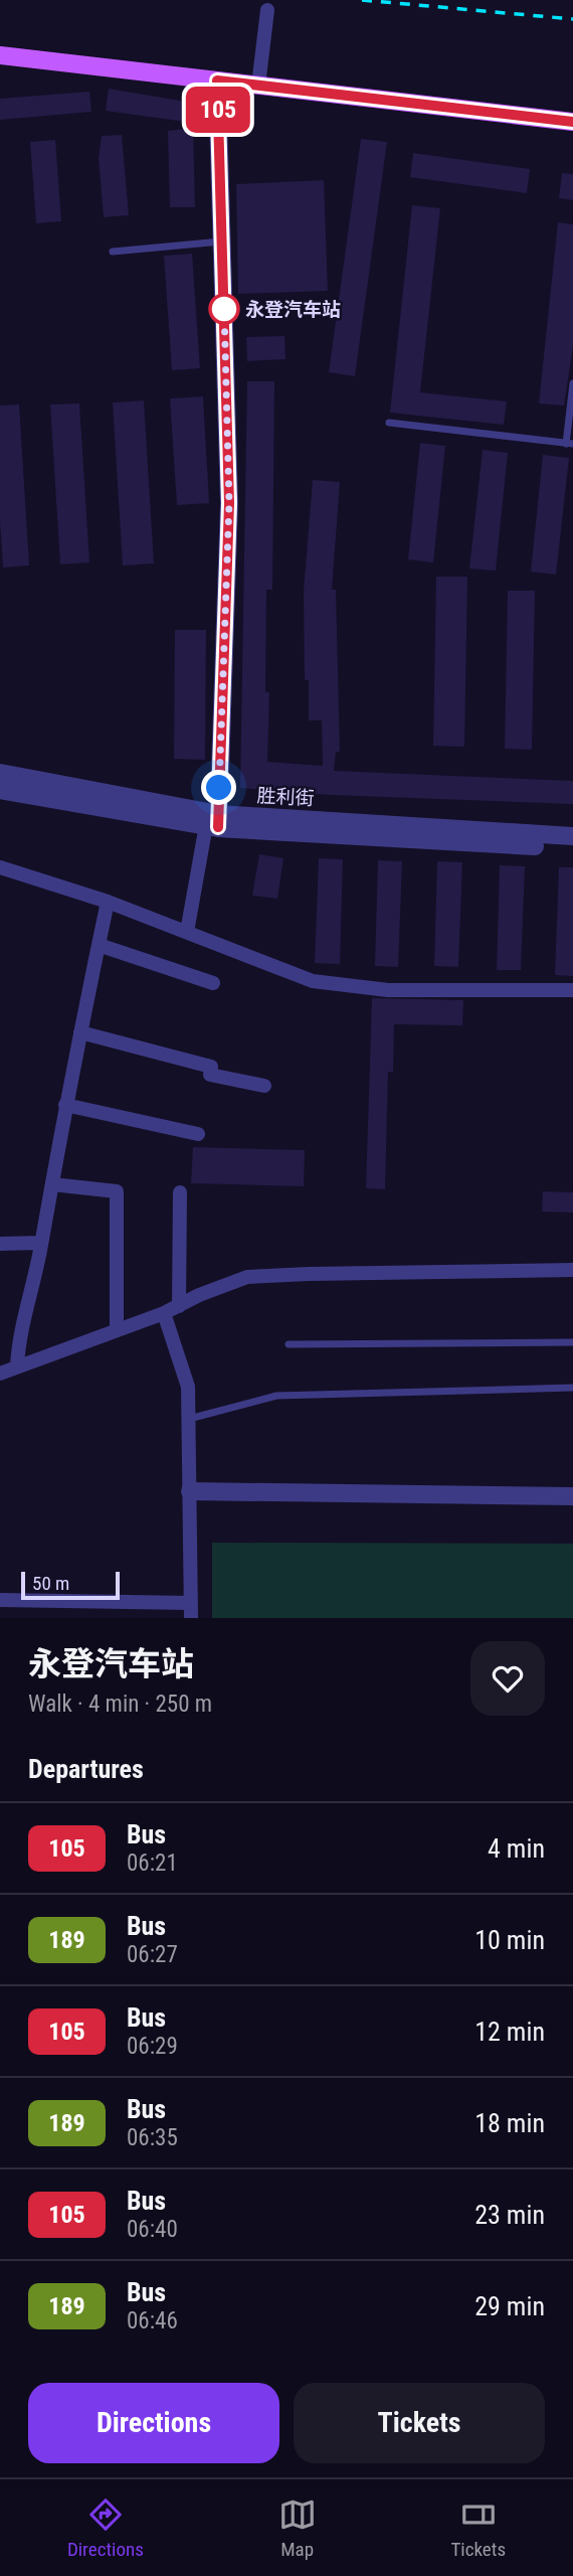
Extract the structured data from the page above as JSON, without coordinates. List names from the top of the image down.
{
  "streets": {
    "street": ["胜利街"]
  },
  "places": ["永登汽车站"],
  "lines": ["bus line 105"],
  "scale_bar": "50 m",
  "page": {
    "on_map": "105",
    "scale": "50 m",
    "heading": [
      ["永登汽车站", "Walk · 4 min · 250 m"],
      "Departures"
    ],
    "list": [
      {
        "mark": "105",
        "name": "Bus",
        "note": "06:21",
        "value": "4 min"
      },
      {
        "mark": "189",
        "name": "Bus",
        "note": "06:27",
        "value": "10 min"
      },
      {
        "mark": "105",
        "name": "Bus",
        "note": "06:29",
        "value": "12 min"
      },
      {
        "mark": "189",
        "name": "Bus",
        "note": "06:35",
        "value": "18 min"
      },
      {
        "mark": "105",
        "name": "Bus",
        "note": "06:40",
        "value": "23 min"
      },
      {
        "mark": "189",
        "name": "Bus",
        "note": "06:46",
        "value": "29 min"
      }
    ],
    "buttons": ["Directions", "Tickets"],
    "tabs": ["Directions", "Map", "Tickets"]
  }
}
